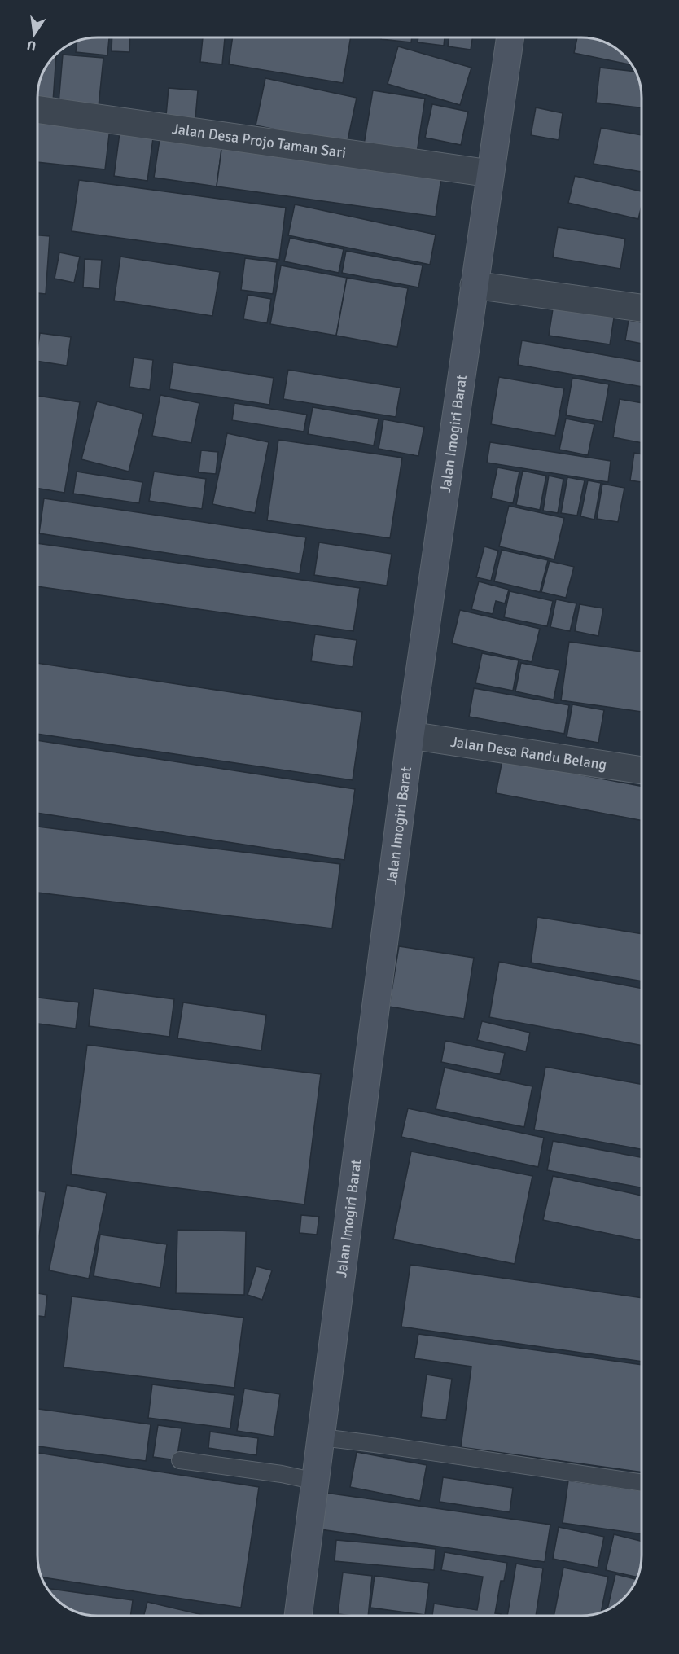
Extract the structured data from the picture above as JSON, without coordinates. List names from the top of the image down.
{
  "streets": {
    "main road": ["Jalan Imogiri Barat"],
    "street": ["Jalan Desa Projo Taman Sari", "Jalan Desa Randu Belang"]
  },
  "crossings": [
    ["Jalan Desa Projo Taman Sari", "Jalan Imogiri Barat"],
    ["Jalan Imogiri Barat", "Jalan Desa Randu Belang"]
  ],
  "north": "bottom"
}
